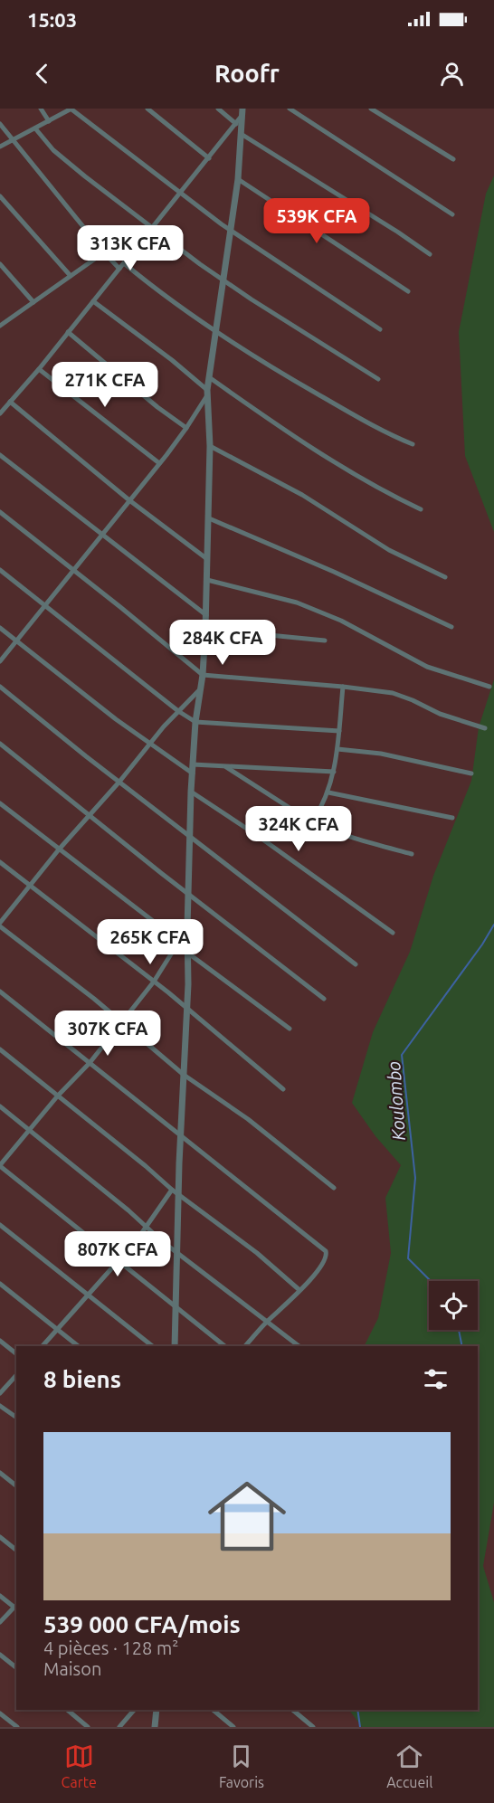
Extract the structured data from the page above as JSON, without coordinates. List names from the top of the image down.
{
  "water": ["Koulombo"],
  "page": {
    "status": "15:03",
    "header": "Roofr",
    "price": [
      "539K CFA",
      "313K CFA",
      "271K CFA",
      "284K CFA",
      "324K CFA",
      "265K CFA",
      "307K CFA",
      "807K CFA"
    ],
    "heading": "8 biens",
    "list": [
      {
        "name": "539 000 CFA/mois",
        "note": "4 pièces · 128 m² · Maison"
      }
    ],
    "tabs": ["Carte", "Favoris", "Accueil"]
  }
}
